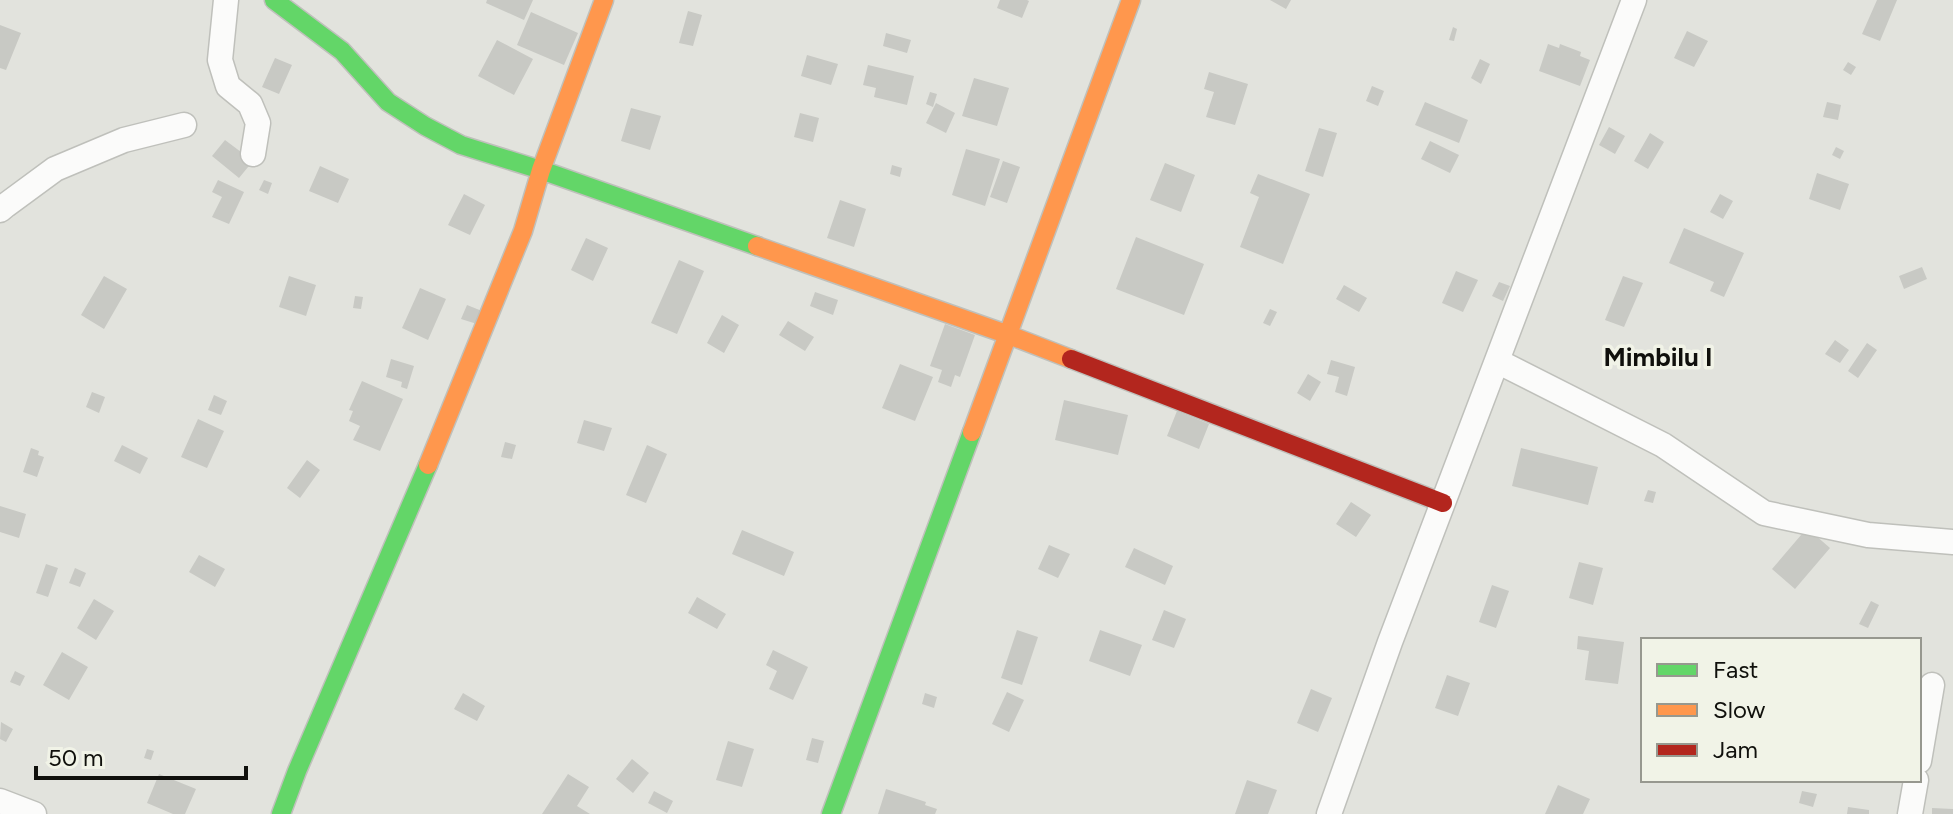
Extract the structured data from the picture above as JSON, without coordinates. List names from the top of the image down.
{
  "districts": ["Mimbilu I"],
  "legend": ["Fast", "Slow", "Jam"],
  "scale_bar": "50 m"
}
